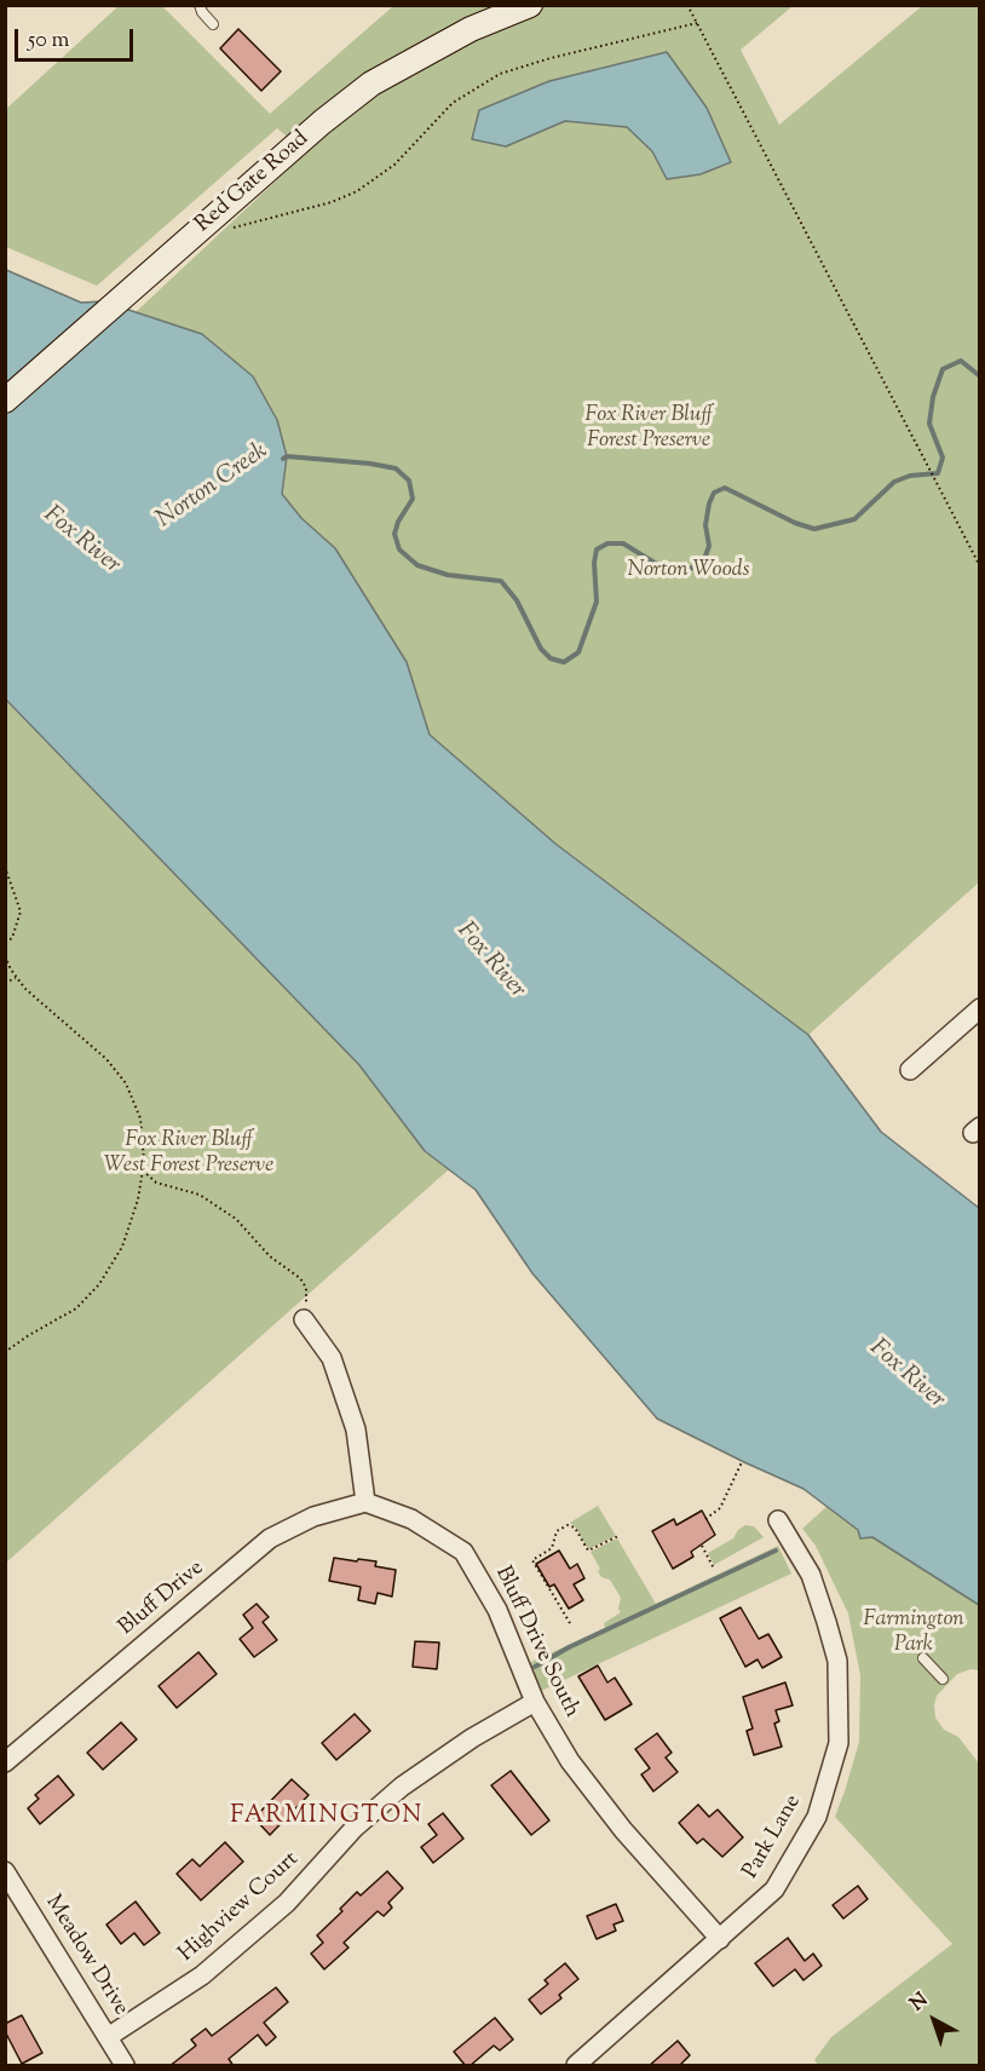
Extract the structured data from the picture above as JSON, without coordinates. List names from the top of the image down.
{
  "streets": {
    "main road": ["Red Gate Road"],
    "street": [
      "Bluff Drive",
      "Bluff Drive South",
      "Park Lane",
      "Highview Court",
      "Meadow Drive"
    ]
  },
  "crossings": [
    ["Bluff Drive", "Bluff Drive South"],
    ["Bluff Drive South", "Park Lane"],
    ["Bluff Drive South", "Highview Court"],
    ["Highview Court", "Meadow Drive"]
  ],
  "districts": ["FARMINGTON"],
  "water": ["Norton Creek", "Fox River"],
  "parks": [
    "Fox River Bluff Forest Preserve",
    "Norton Woods",
    "Fox River Bluff West Forest Preserve",
    "Farmington Park"
  ],
  "scale_bar": "50 m",
  "north": "top left"
}
